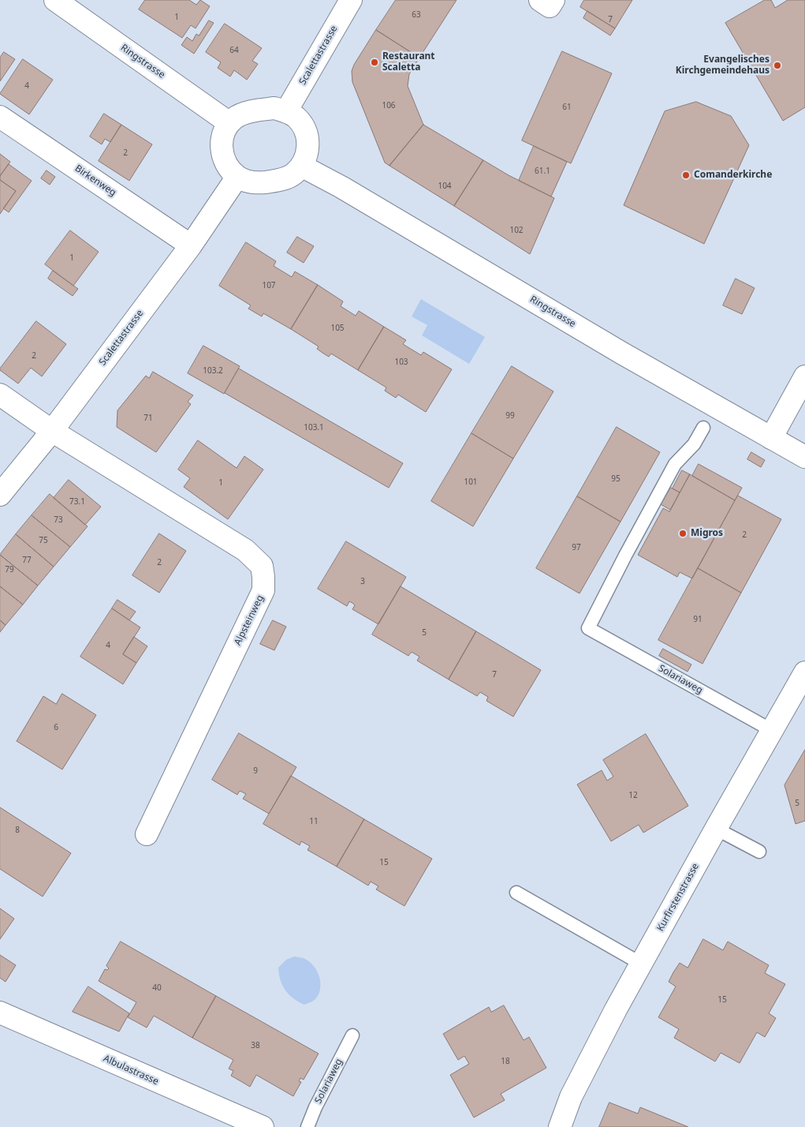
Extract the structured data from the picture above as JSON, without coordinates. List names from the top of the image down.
{
  "streets": {
    "street": [
      "Scalettastrasse",
      "Ringstrasse",
      "Birkenweg",
      "Alpsteinweg",
      "Kurfirstenstrasse",
      "Albulastrasse"
    ],
    "lane": ["Solariaweg"]
  },
  "crossings": [
    ["Scalettastrasse", "Ringstrasse"],
    ["Scalettastrasse", "Birkenweg"],
    ["Scalettastrasse", "Alpsteinweg"],
    ["Solariaweg", "Kurfirstenstrasse"]
  ],
  "places": [
    "Restaurant Scaletta",
    "Evangelisches Kirchgemeindehaus",
    "Comanderkirche",
    "Migros"
  ],
  "house_numbers": [
    "63",
    "1",
    "7",
    "64",
    "4",
    "106",
    "61",
    "2",
    "61.1",
    "104",
    "102",
    "1",
    "107",
    "105",
    "2",
    "103",
    "103.2",
    "99",
    "71",
    "103.1",
    "95",
    "101",
    "1",
    "73.1",
    "73",
    "2",
    "75",
    "97",
    "77",
    "2",
    "79",
    "3",
    "91",
    "5",
    "4",
    "7",
    "6",
    "9",
    "12",
    "5",
    "11",
    "8",
    "15",
    "40",
    "15",
    "38",
    "18"
  ]
}
